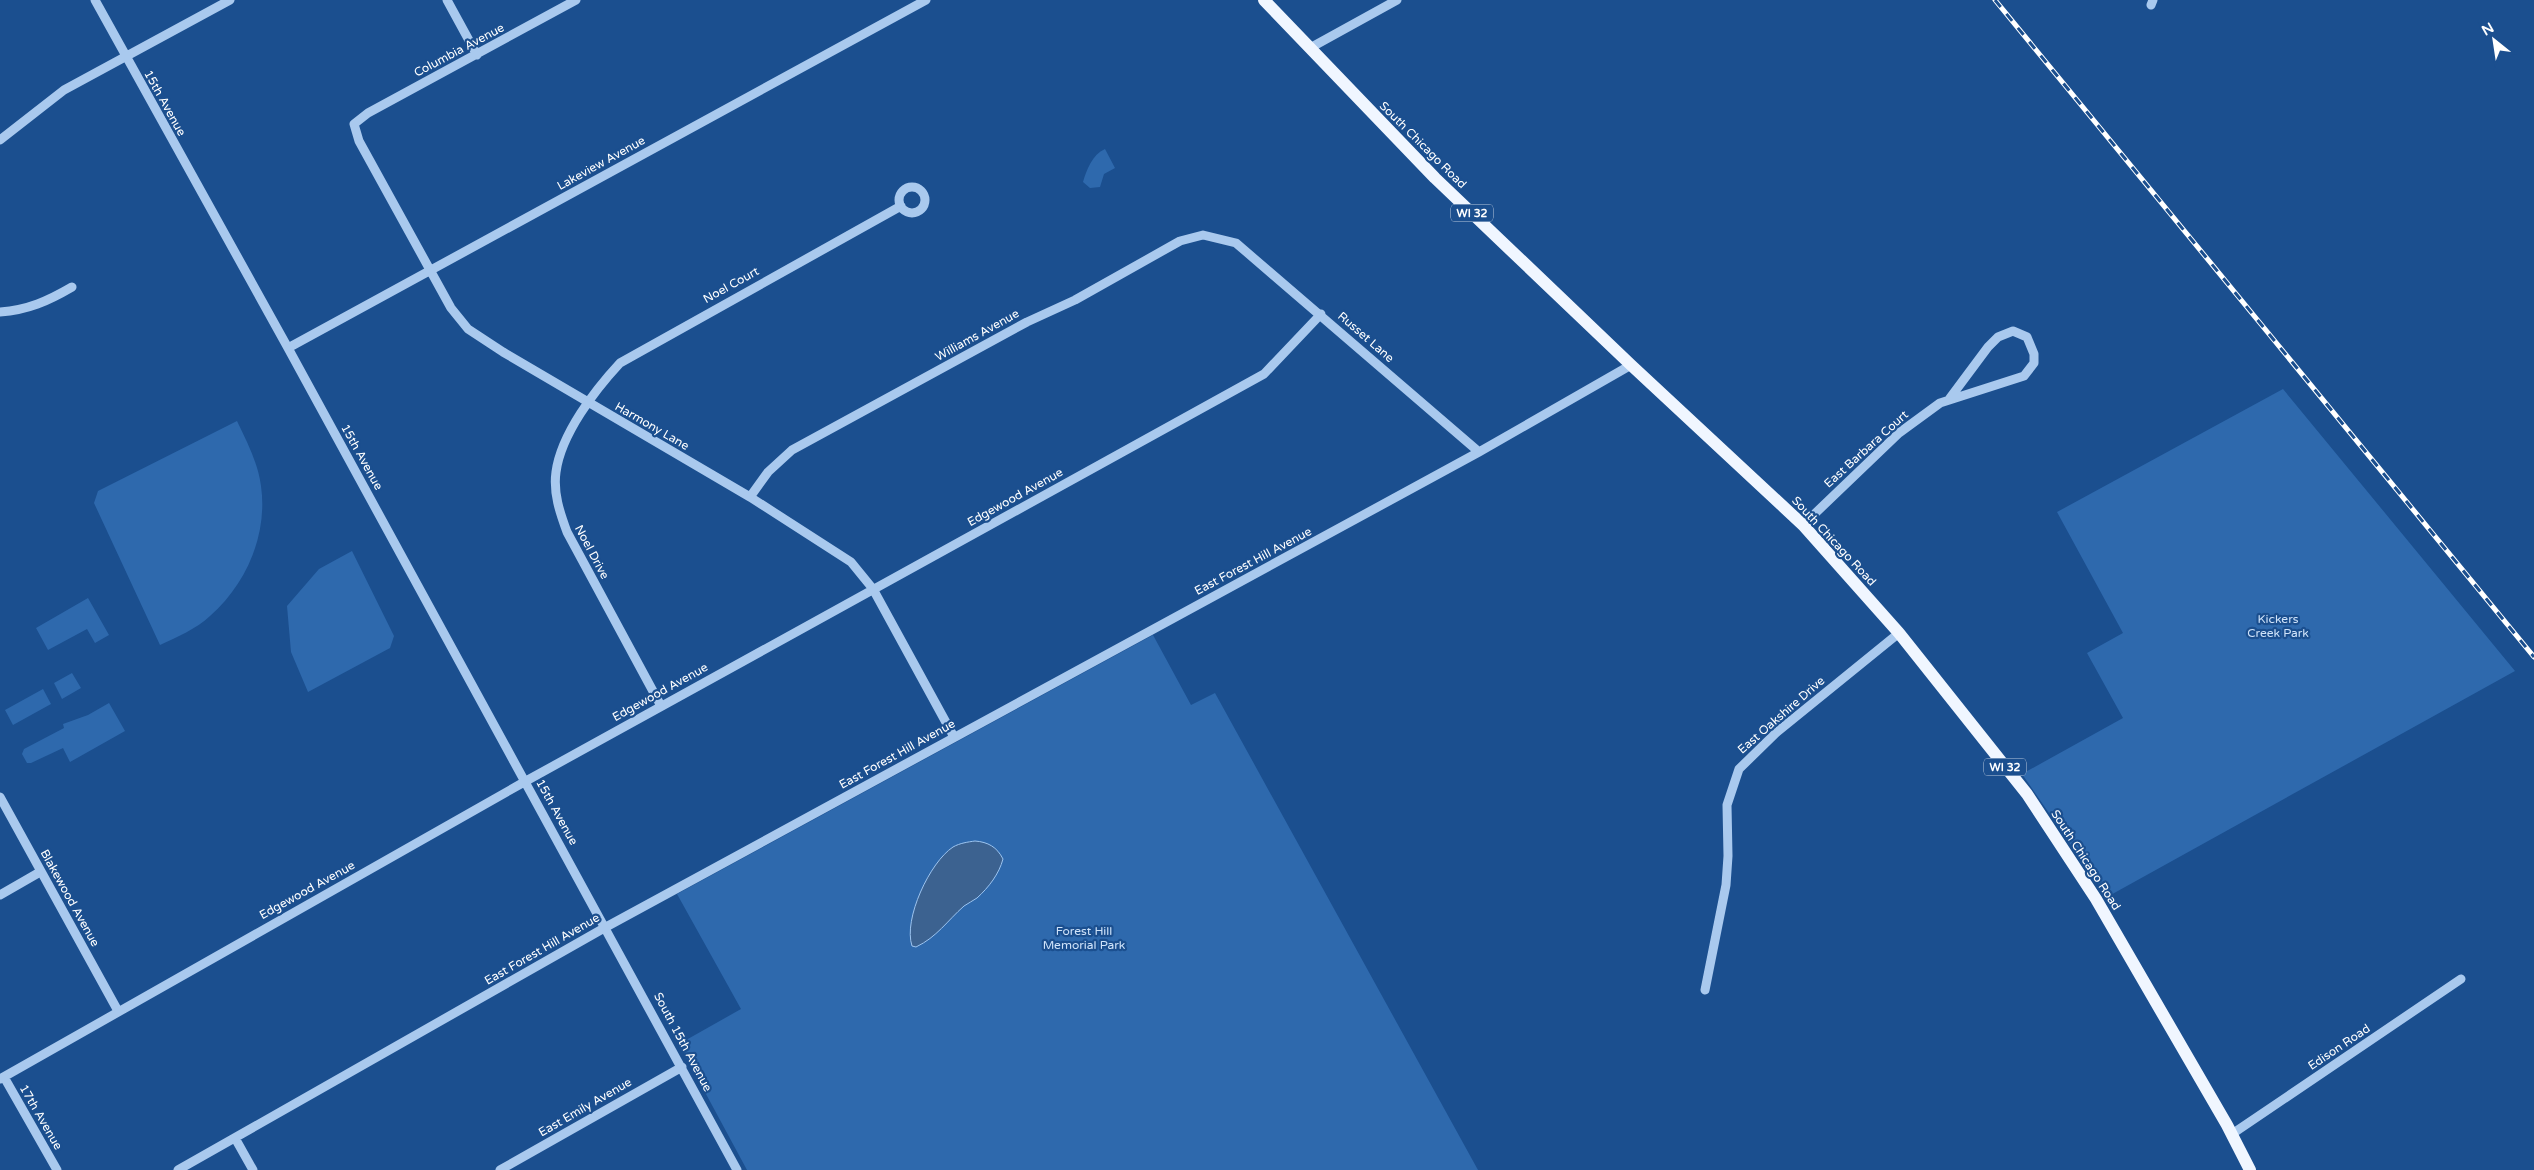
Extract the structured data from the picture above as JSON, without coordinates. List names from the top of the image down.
{
  "streets": {
    "main road": ["South Chicago Road", "WI 32"],
    "street": [
      "Columbia Avenue",
      "15th Avenue",
      "Lakeview Avenue",
      "Noel Court",
      "Williams Avenue",
      "Russet Lane",
      "Harmony Lane",
      "East Barbara Court",
      "Edgewood Avenue",
      "Noel Drive",
      "East Forest Hill Avenue",
      "East Oakshire Drive",
      "Blakewood Avenue",
      "South 15th Avenue",
      "Edison Road",
      "East Emily Avenue",
      "17th Avenue"
    ]
  },
  "crossings": [
    ["Columbia Avenue", "Harmony Lane"],
    ["15th Avenue", "Lakeview Avenue"],
    ["15th Avenue", "Edgewood Avenue"],
    ["15th Avenue", "East Forest Hill Avenue"],
    ["15th Avenue", "South 15th Avenue"],
    ["South Chicago Road", "East Barbara Court"],
    ["South Chicago Road", "East Forest Hill Avenue"],
    ["South Chicago Road", "East Oakshire Drive"],
    ["South Chicago Road", "Edison Road"],
    ["Lakeview Avenue", "Harmony Lane"],
    ["Noel Court", "Harmony Lane"],
    ["Noel Court", "Noel Drive"],
    ["Williams Avenue", "Russet Lane"],
    ["Williams Avenue", "Harmony Lane"],
    ["Russet Lane", "Edgewood Avenue"],
    ["Russet Lane", "East Forest Hill Avenue"],
    ["Harmony Lane", "Edgewood Avenue"],
    ["Harmony Lane", "Noel Drive"],
    ["Harmony Lane", "East Forest Hill Avenue"],
    ["Edgewood Avenue", "Noel Drive"],
    ["Edgewood Avenue", "Blakewood Avenue"],
    ["Edgewood Avenue", "17th Avenue"],
    ["East Forest Hill Avenue", "South 15th Avenue"],
    ["South 15th Avenue", "East Emily Avenue"]
  ],
  "parks": ["Kickers Creek Park", "Forest Hill Memorial Park"],
  "north": "top left"
}
